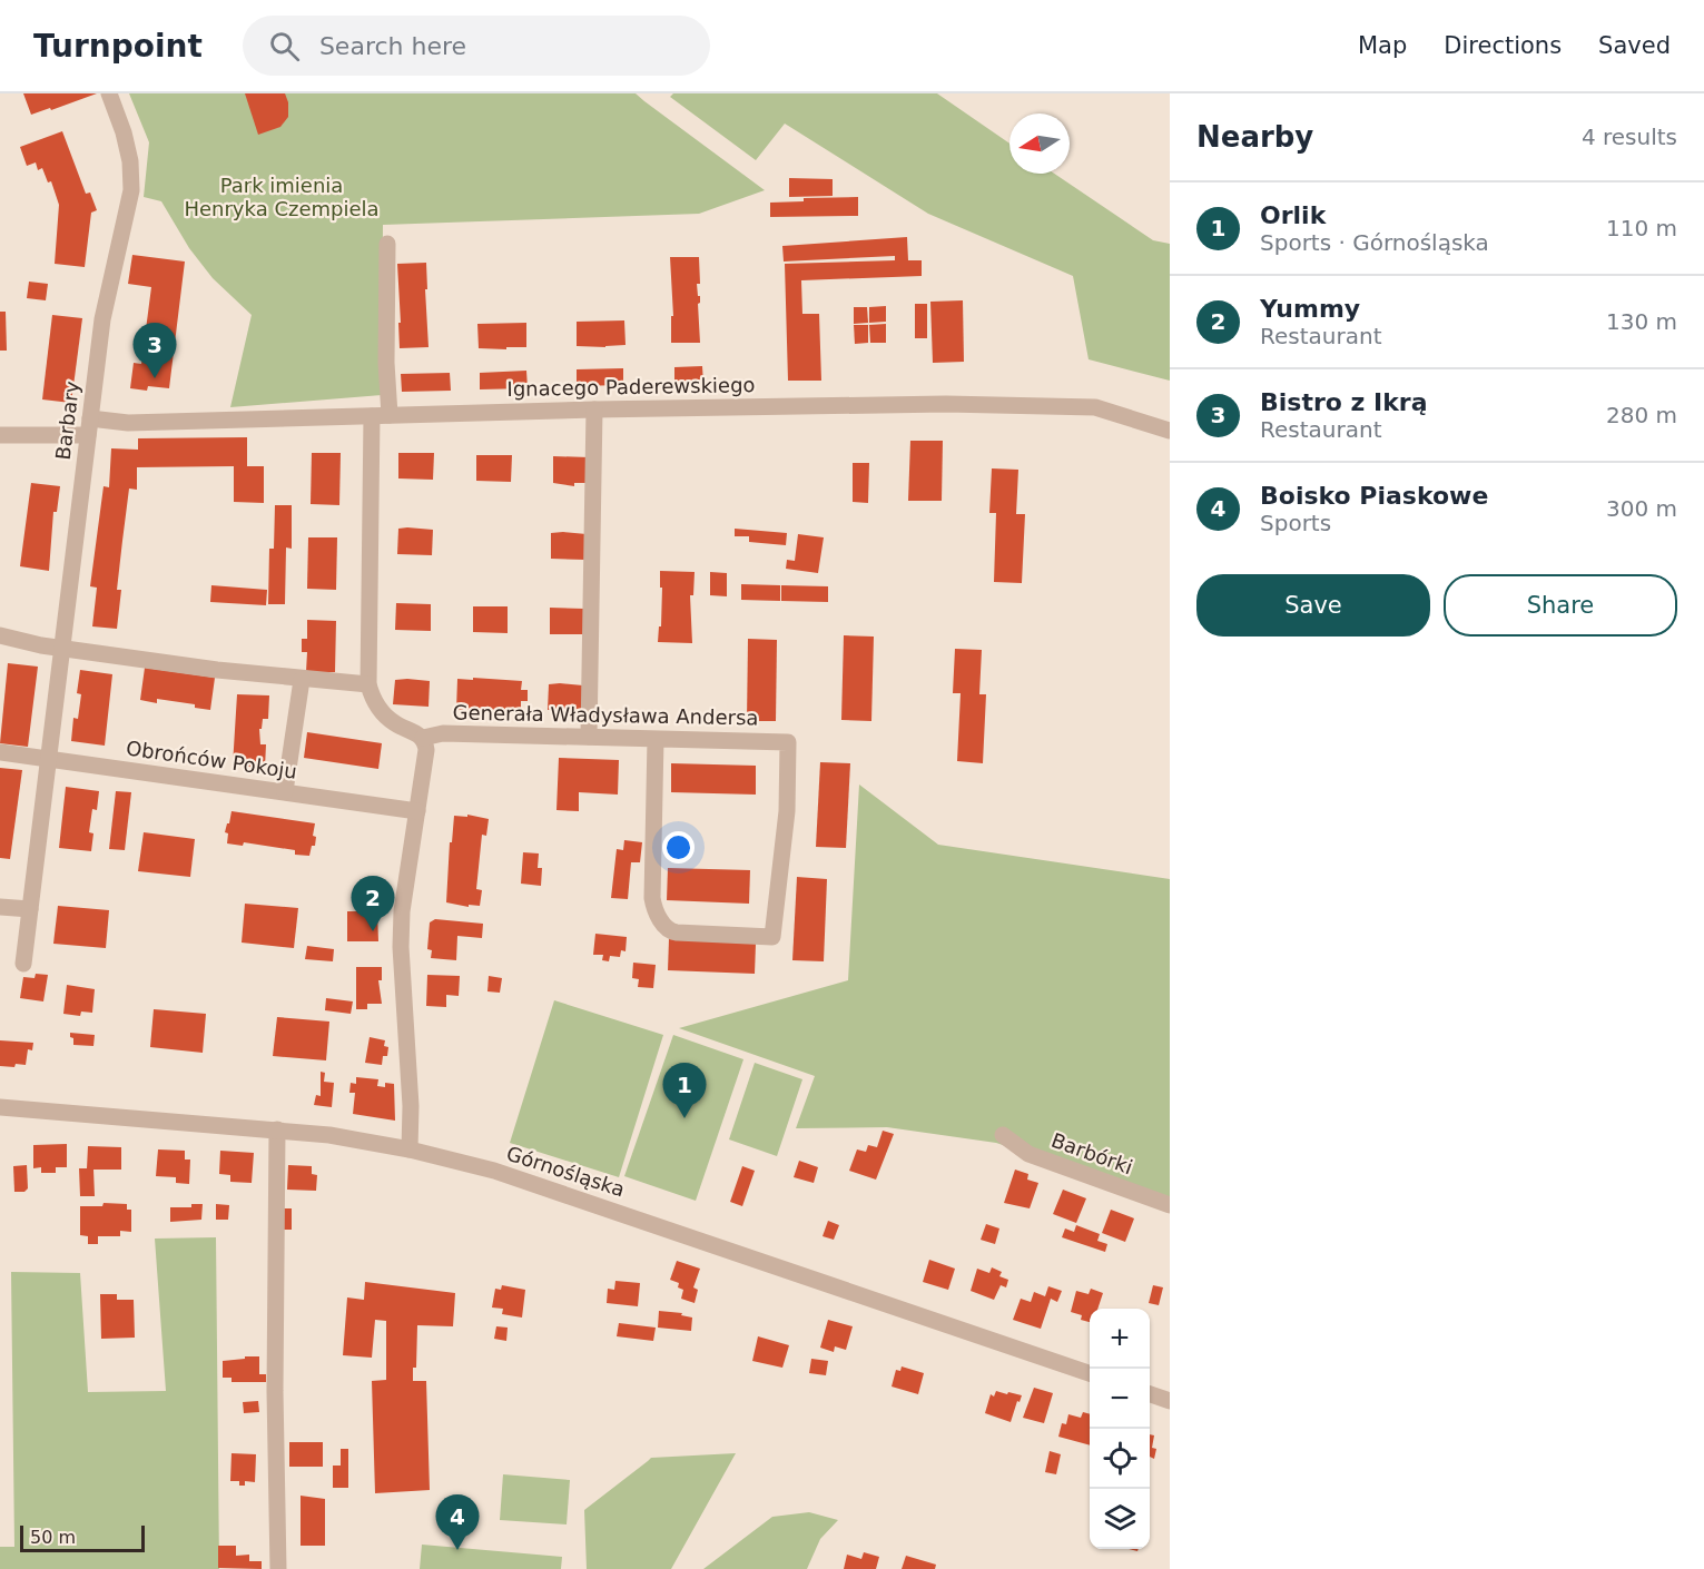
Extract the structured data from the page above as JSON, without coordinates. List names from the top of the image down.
{
  "streets": {
    "street": [
      "Ignacego Paderewskiego",
      "Barbary",
      "Generała Władysława Andersa",
      "Obrońców Pokoju",
      "Barbórki",
      "Górnośląska"
    ]
  },
  "crossings": [
    ["Ignacego Paderewskiego", "Barbary"],
    ["Barbary", "Obrońców Pokoju"]
  ],
  "parks": ["Park imienia Henryka Czempiela"],
  "scale_bar": "50 m",
  "north": "left",
  "page": {
    "header": "Turnpoint",
    "search": "Search here",
    "nav": ["Map", "Directions", "Saved"],
    "heading": ["Nearby", "4 results"],
    "list": [
      {
        "mark": "1",
        "name": "Orlik",
        "note": "Sports · Górnośląska",
        "value": "110 m"
      },
      {
        "mark": "2",
        "name": "Yummy",
        "note": "Restaurant",
        "value": "130 m"
      },
      {
        "mark": "3",
        "name": "Bistro z Ikrą",
        "note": "Restaurant",
        "value": "280 m"
      },
      {
        "mark": "4",
        "name": "Boisko Piaskowe",
        "note": "Sports",
        "value": "300 m"
      }
    ],
    "pins": [
      "3",
      "2",
      "1",
      "4"
    ],
    "buttons": ["Save", "Share"],
    "map_buttons": ["+", "−"],
    "scale": "50 m"
  }
}
